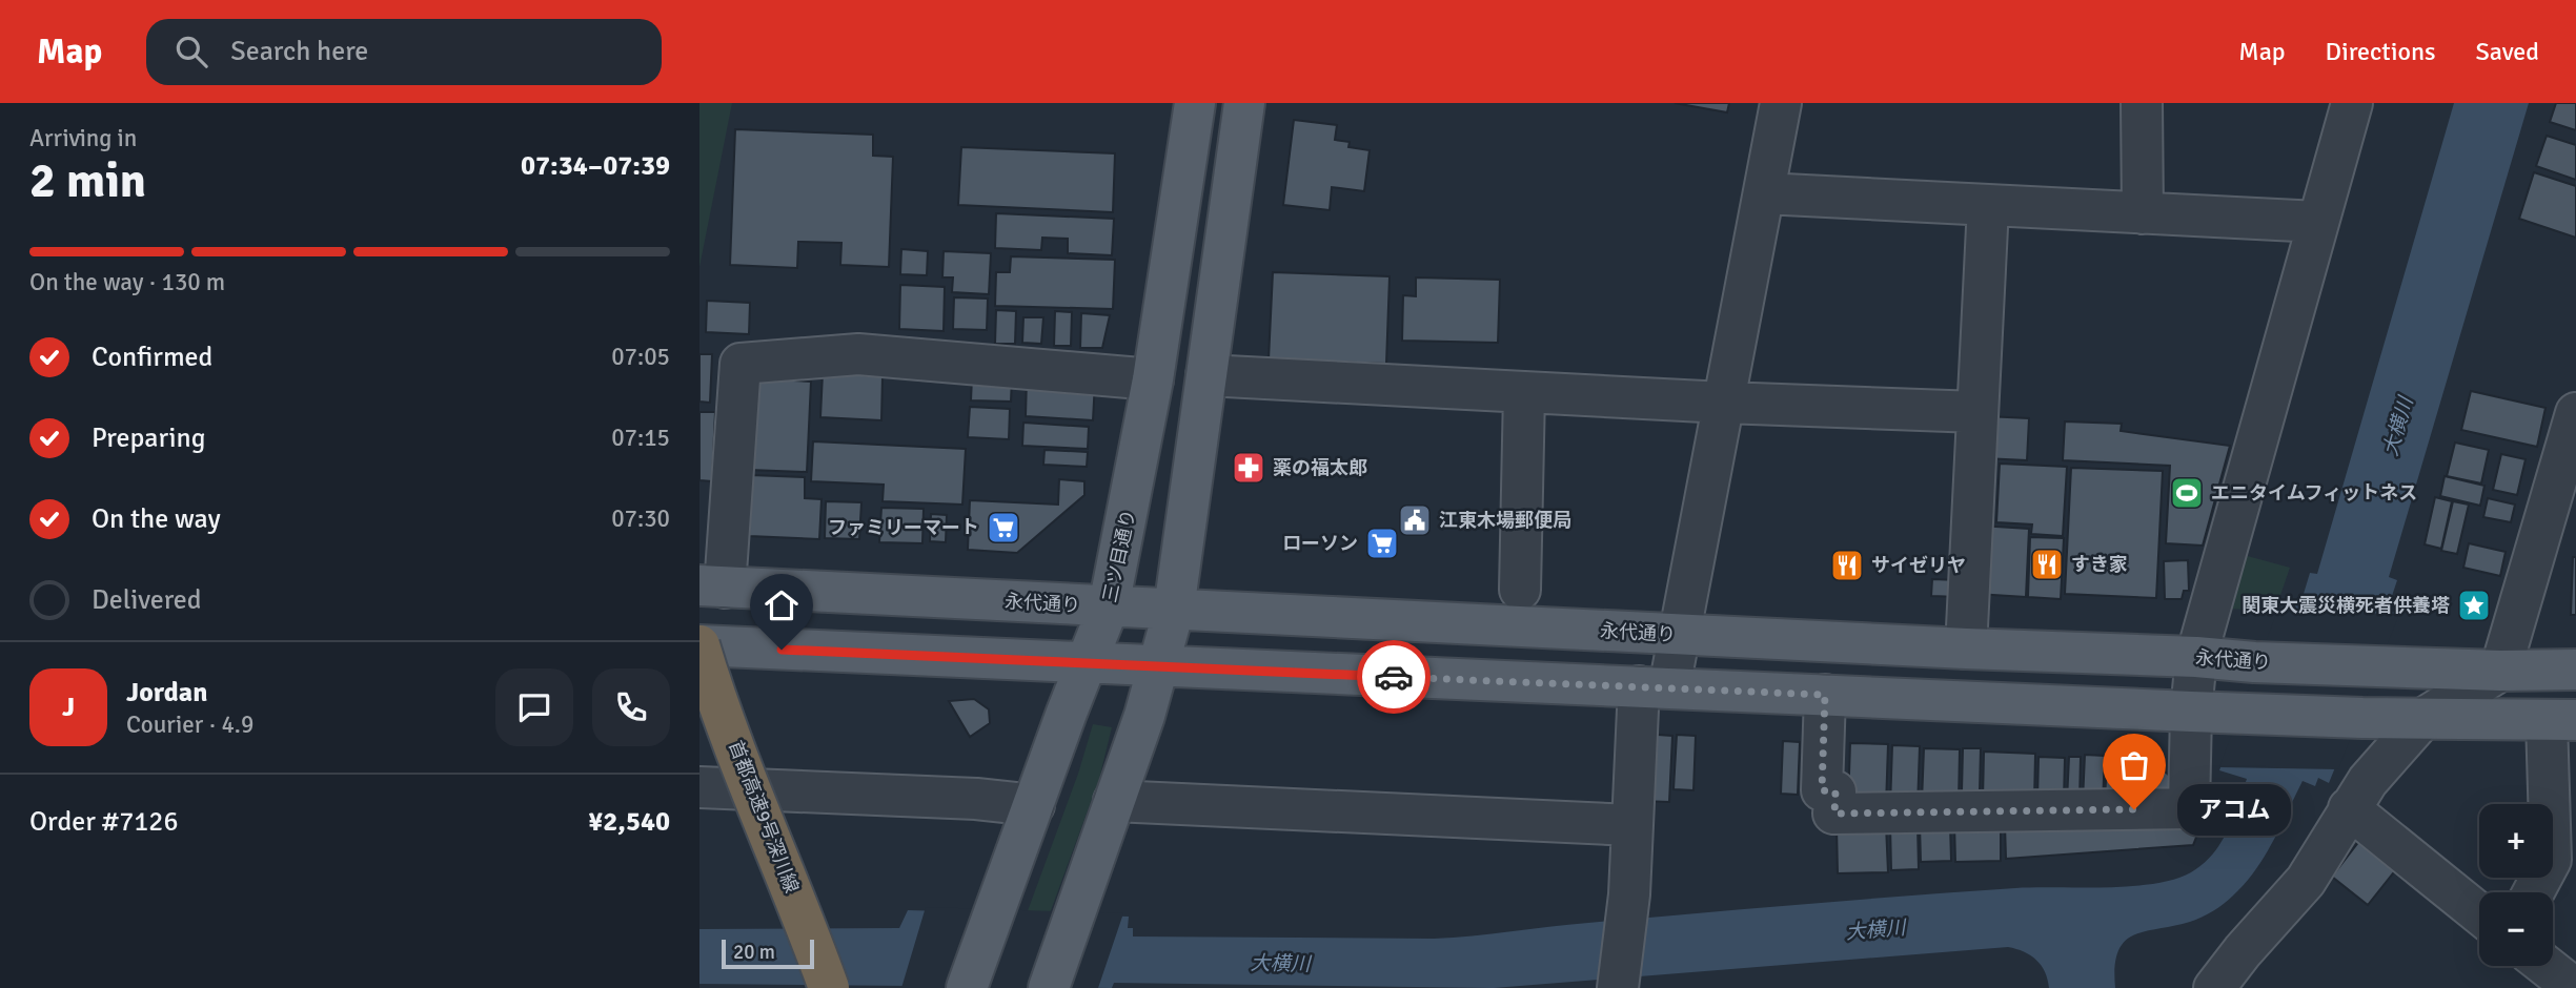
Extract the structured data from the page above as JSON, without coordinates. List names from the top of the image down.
{
  "streets": {
    "highway": ["首都高速9号深川線"],
    "main road": ["三ツ目通り", "永代通り"]
  },
  "crossings": [
    ["三ツ目通り", "永代通り"]
  ],
  "water": ["大横川"],
  "places": {
    "pharmacy": ["薬の福太郎"],
    "sports": ["エニタイムフィットネス"],
    "public building": ["江東木場郵便局"],
    "supermarket": ["ファミリーマート", "ローソン"],
    "restaurant": ["すき家", "サイゼリヤ"],
    "place": ["関東大震災横死者供養塔"],
    "other": ["アコム"]
  },
  "scale_bar": "20 m",
  "page": {
    "header": "Map",
    "search": "Search here",
    "nav": ["Map", "Directions", "Saved"],
    "heading": ["2 min", "Arriving in", "07:34–07:39"],
    "panel": [
      "Jordan",
      "Courier · 4.9",
      "Order #7126",
      "¥2,540"
    ],
    "bar": "On the way · 130 m",
    "list": [
      ["Confirmed", "07:05"],
      ["Preparing", "07:15"],
      ["On the way", "07:30"],
      "Delivered"
    ],
    "round": "J",
    "bubble": "アコム",
    "map_buttons": ["+", "−"],
    "scale": "20 m"
  }
}
